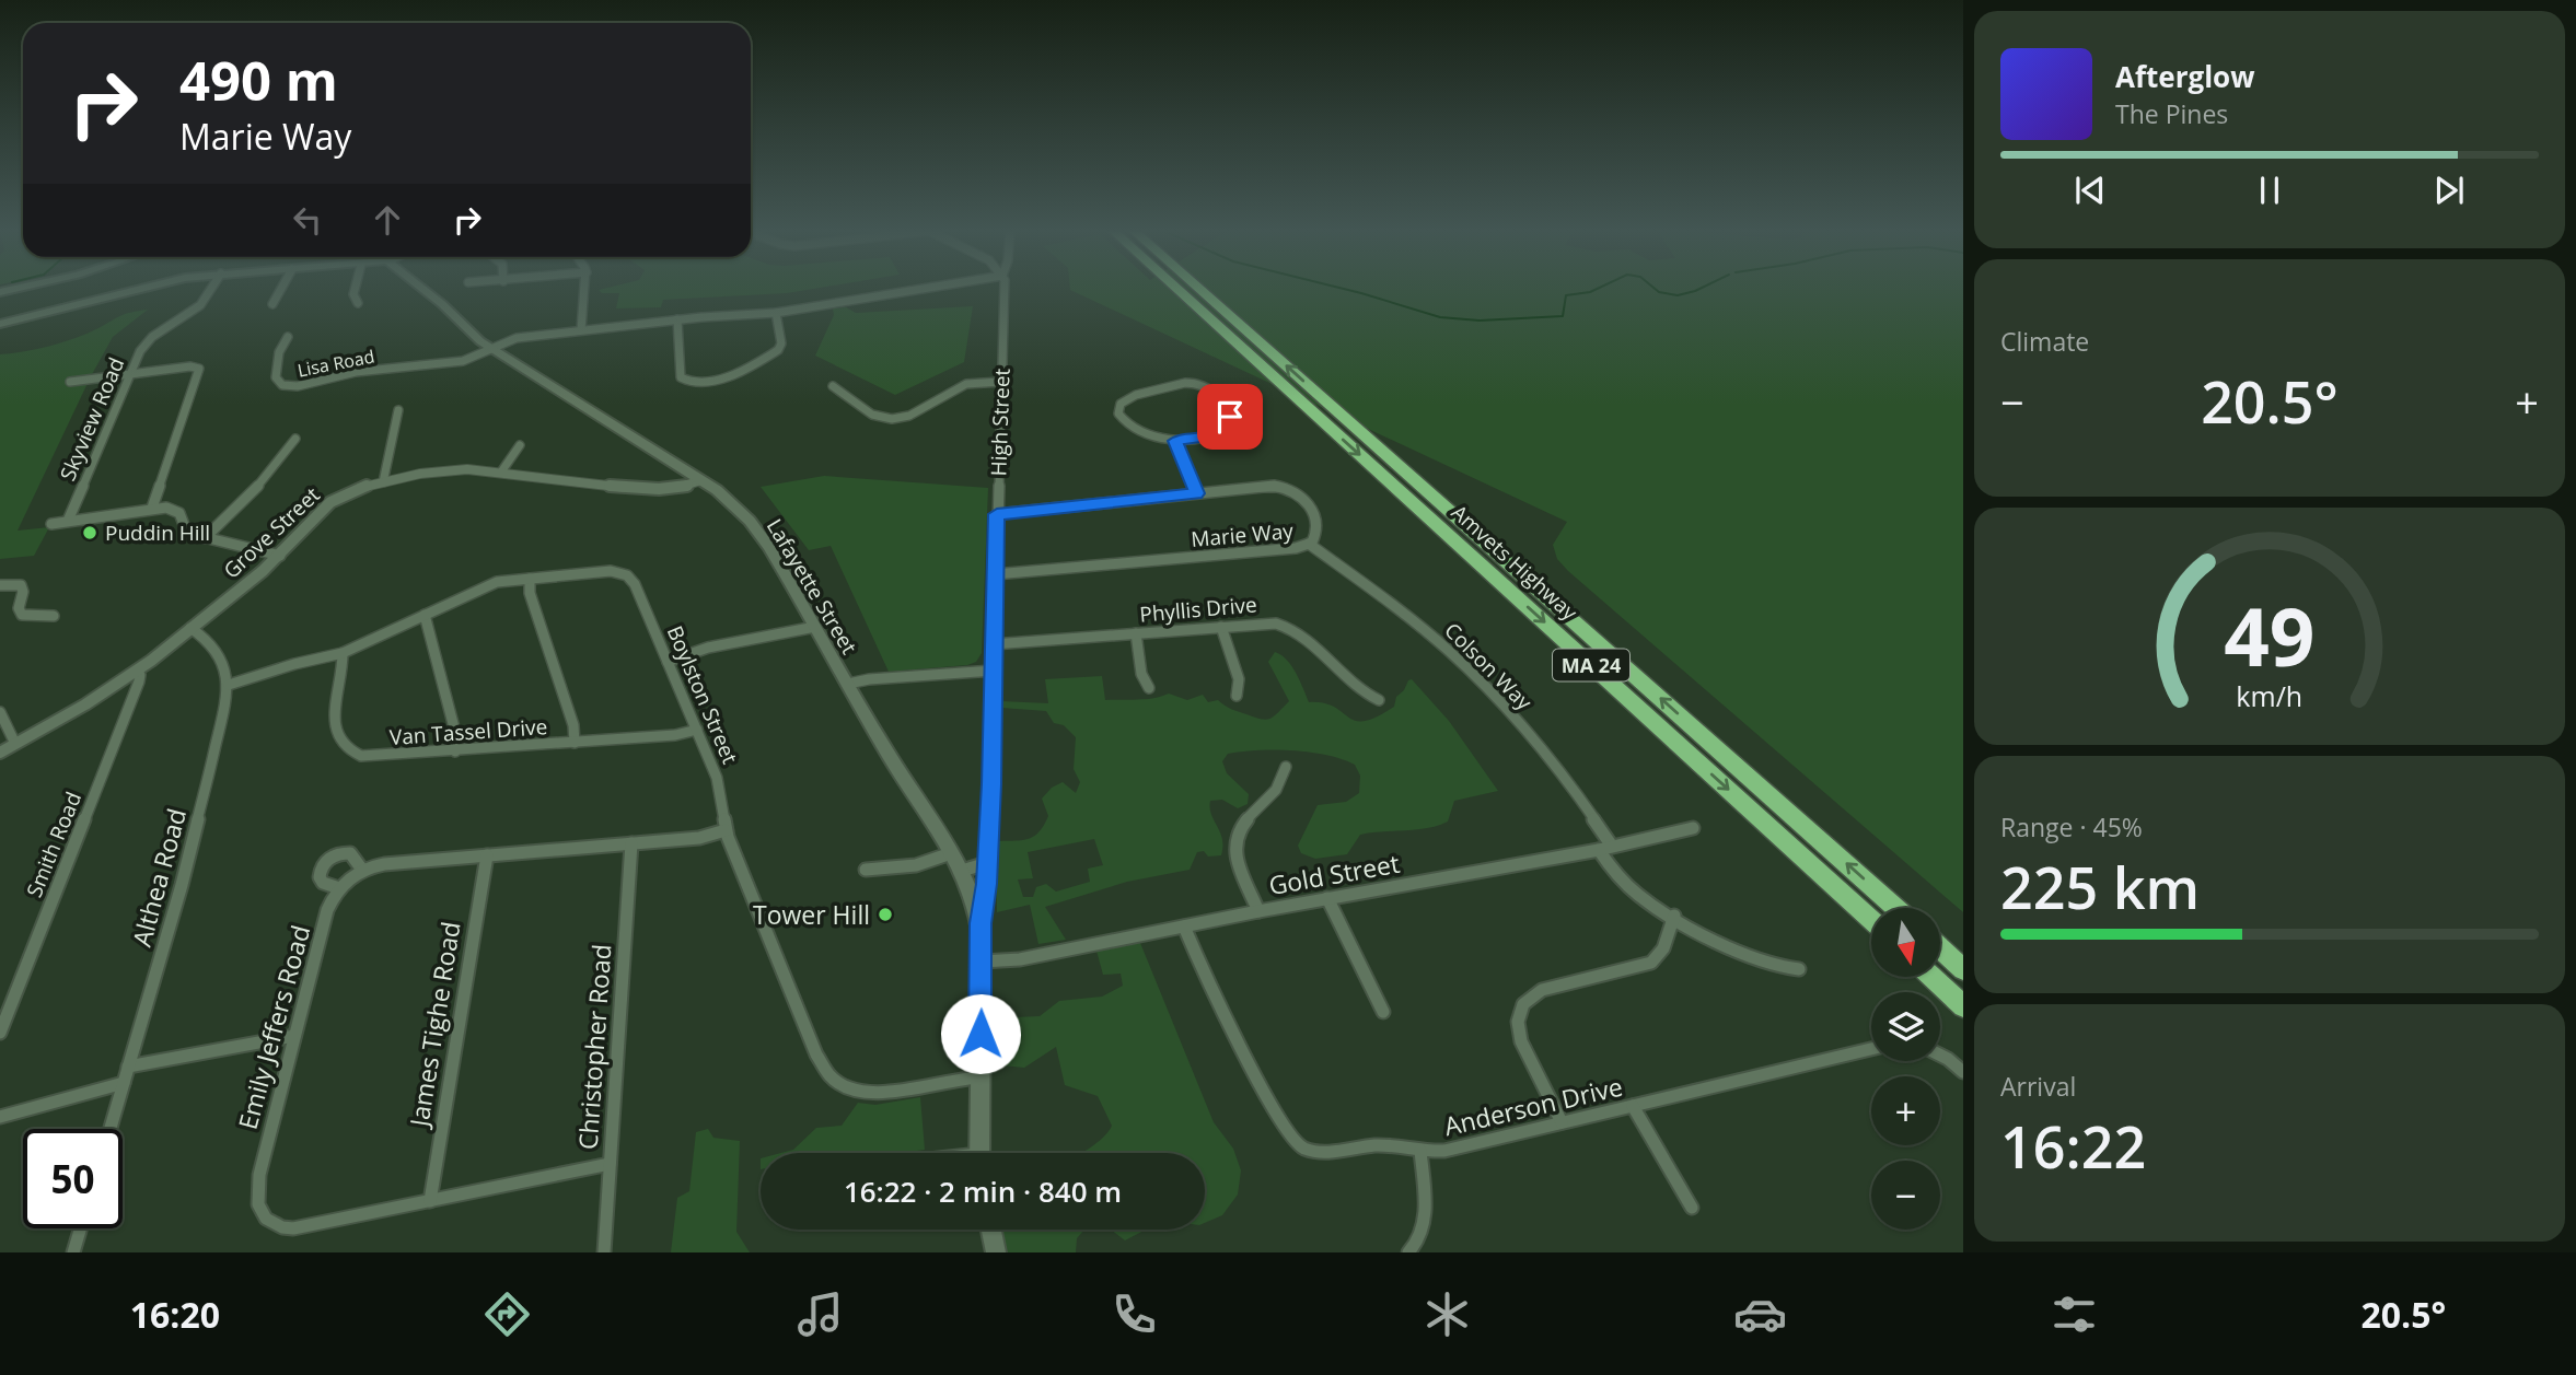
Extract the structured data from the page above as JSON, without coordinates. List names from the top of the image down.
{
  "streets": {
    "highway": ["Amvets Highway", "MA 24"],
    "main road": ["High Street", "Lafayette Street"],
    "street": [
      "Lisa Road",
      "Skyview Road",
      "Grove Street",
      "Marie Way",
      "Phyllis Drive",
      "Colson Way",
      "Boylston Street",
      "Van Tassel Drive",
      "Smith Road",
      "Gold Street",
      "Althea Road",
      "James Tighe Road",
      "Emily Jeffers Road",
      "Christopher Road",
      "Anderson Drive"
    ]
  },
  "crossings": [
    ["Lisa Road", "Lafayette Street"],
    ["High Street", "Marie Way"],
    ["High Street", "Lafayette Street"],
    ["High Street", "Phyllis Drive"],
    ["High Street", "Boylston Street"],
    ["High Street", "Gold Street"],
    ["Grove Street", "Lafayette Street"],
    ["Grove Street", "Smith Road"],
    ["Marie Way", "Colson Way"],
    ["Colson Way", "Gold Street"],
    ["Boylston Street", "Van Tassel Drive"],
    ["Boylston Street", "Althea Road"],
    ["Boylston Street", "Emily Jeffers Road"],
    ["Gold Street", "Anderson Drive"],
    ["James Tighe Road", "Emily Jeffers Road"],
    ["Emily Jeffers Road", "Christopher Road"]
  ],
  "places": ["Puddin Hill", "Tower Hill"],
  "north": "bottom",
  "page": {
    "turn": ["490 m", "Marie Way"],
    "song": ["Afterglow", "The Pines"],
    "tile": [
      "Climate",
      ["Range · 45%", "225 km"],
      ["Arrival", "16:22"]
    ],
    "heat": ["−", "20.5°", "+"],
    "map_buttons": ["+", "−"],
    "limit": "50",
    "trip": "16:22 · 2 min · 840 m",
    "tabs": ["16:20", "20.5°"],
    "gauge": ["49", "km/h"]
  }
}
